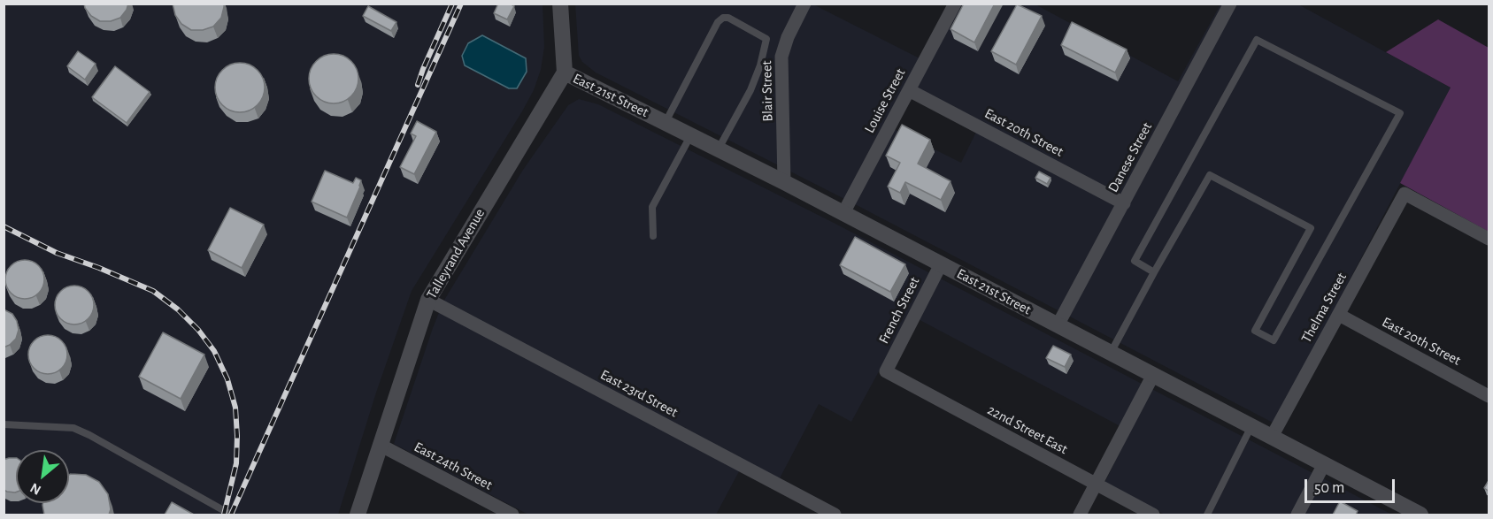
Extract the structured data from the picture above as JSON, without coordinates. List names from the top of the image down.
{
  "streets": {
    "main road": ["East 21st Street", "Talleyrand Avenue"],
    "street": [
      "Blair Street",
      "Louise Street",
      "East 20th Street",
      "Danese Street",
      "Thelma Street",
      "French Street",
      "East 23rd Street",
      "22nd Street East",
      "East 24th Street"
    ]
  },
  "crossings": [
    ["Blair Street", "East 21st Street"],
    ["East 21st Street", "Louise Street"],
    ["East 21st Street", "Danese Street"],
    ["East 21st Street", "Talleyrand Avenue"],
    ["East 21st Street", "Thelma Street"],
    ["East 21st Street", "French Street"],
    ["Louise Street", "East 20th Street"],
    ["East 20th Street", "Danese Street"],
    ["East 20th Street", "Thelma Street"],
    ["Talleyrand Avenue", "East 23rd Street"],
    ["Talleyrand Avenue", "East 24th Street"],
    ["French Street", "22nd Street East"]
  ],
  "scale_bar": "50 m",
  "north": "bottom left"
}
